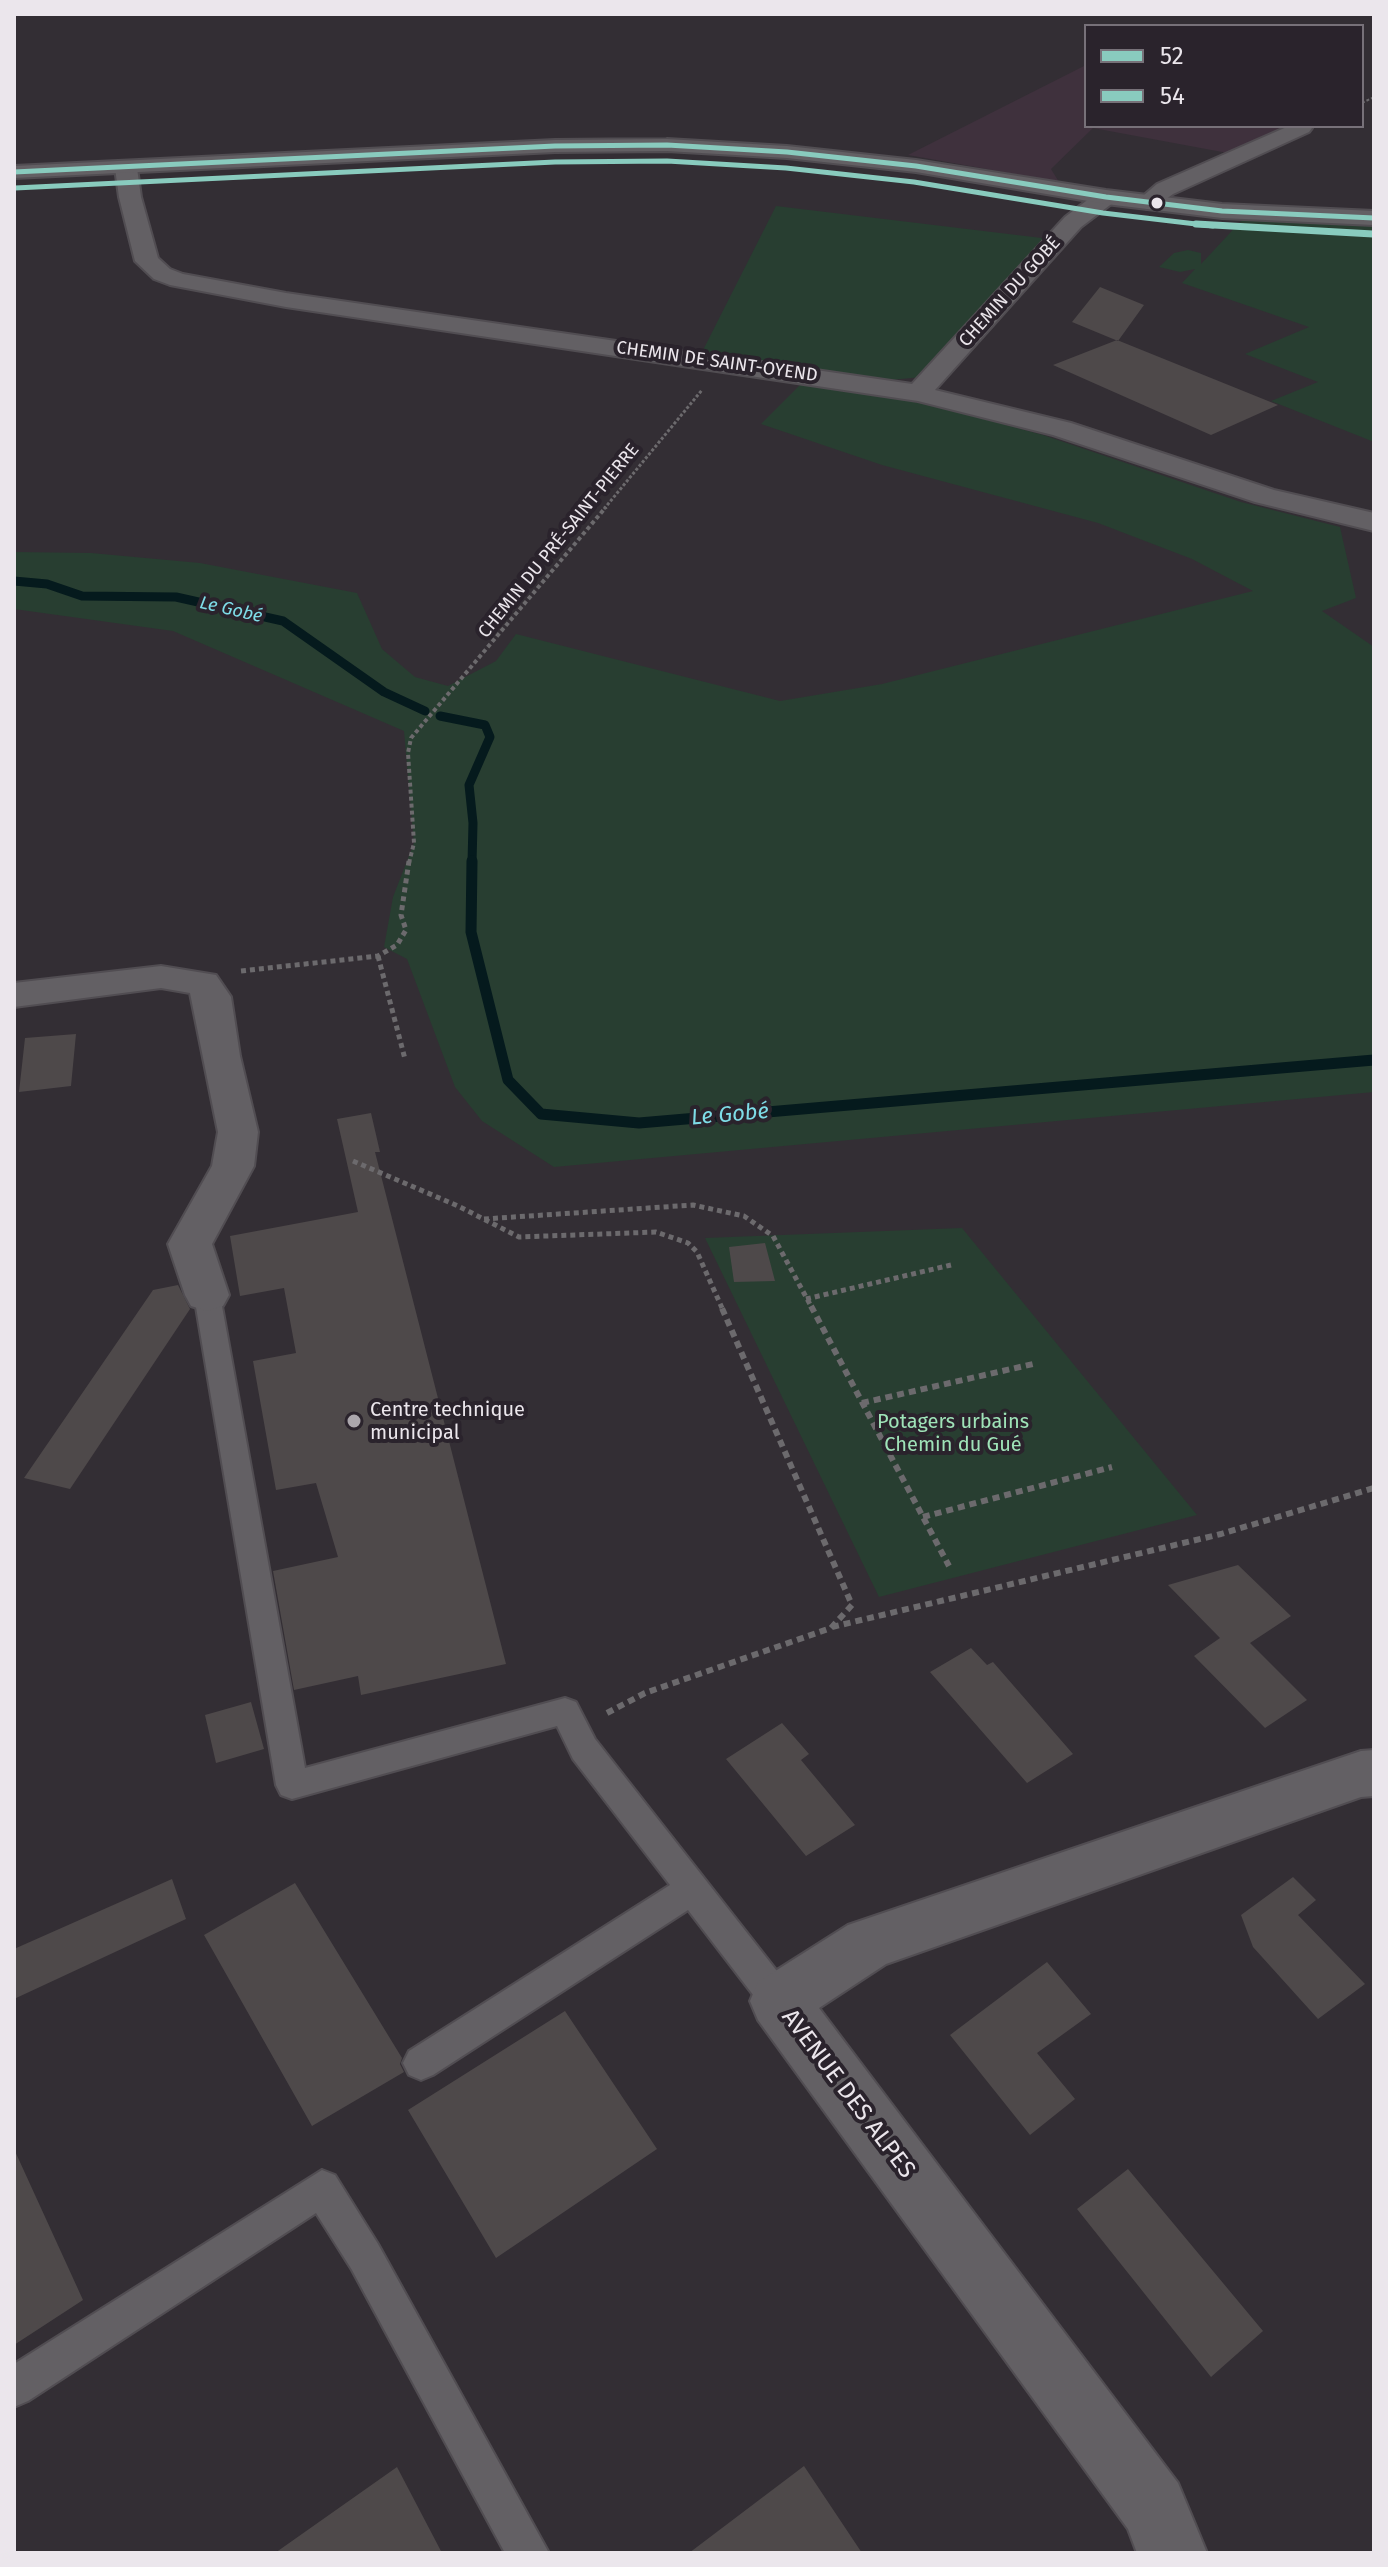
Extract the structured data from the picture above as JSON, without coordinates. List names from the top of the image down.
{
  "streets": {
    "street": ["CHEMIN DU GOBÉ", "CHEMIN DE SAINT-OYEND", "AVENUE DES ALPES"],
    "path": ["CHEMIN DU PRÉ-SAINT-PIERRE"]
  },
  "crossings": [
    ["CHEMIN DU GOBÉ", "CHEMIN DE SAINT-OYEND"],
    ["CHEMIN DE SAINT-OYEND", "CHEMIN DU PRÉ-SAINT-PIERRE"]
  ],
  "water": ["Le Gobé"],
  "parks": ["Potagers urbains Chemin du Gué"],
  "places": ["Centre technique municipal"],
  "lines": ["transit line 52", "transit line 54"],
  "legend": ["52", "54"]
}
